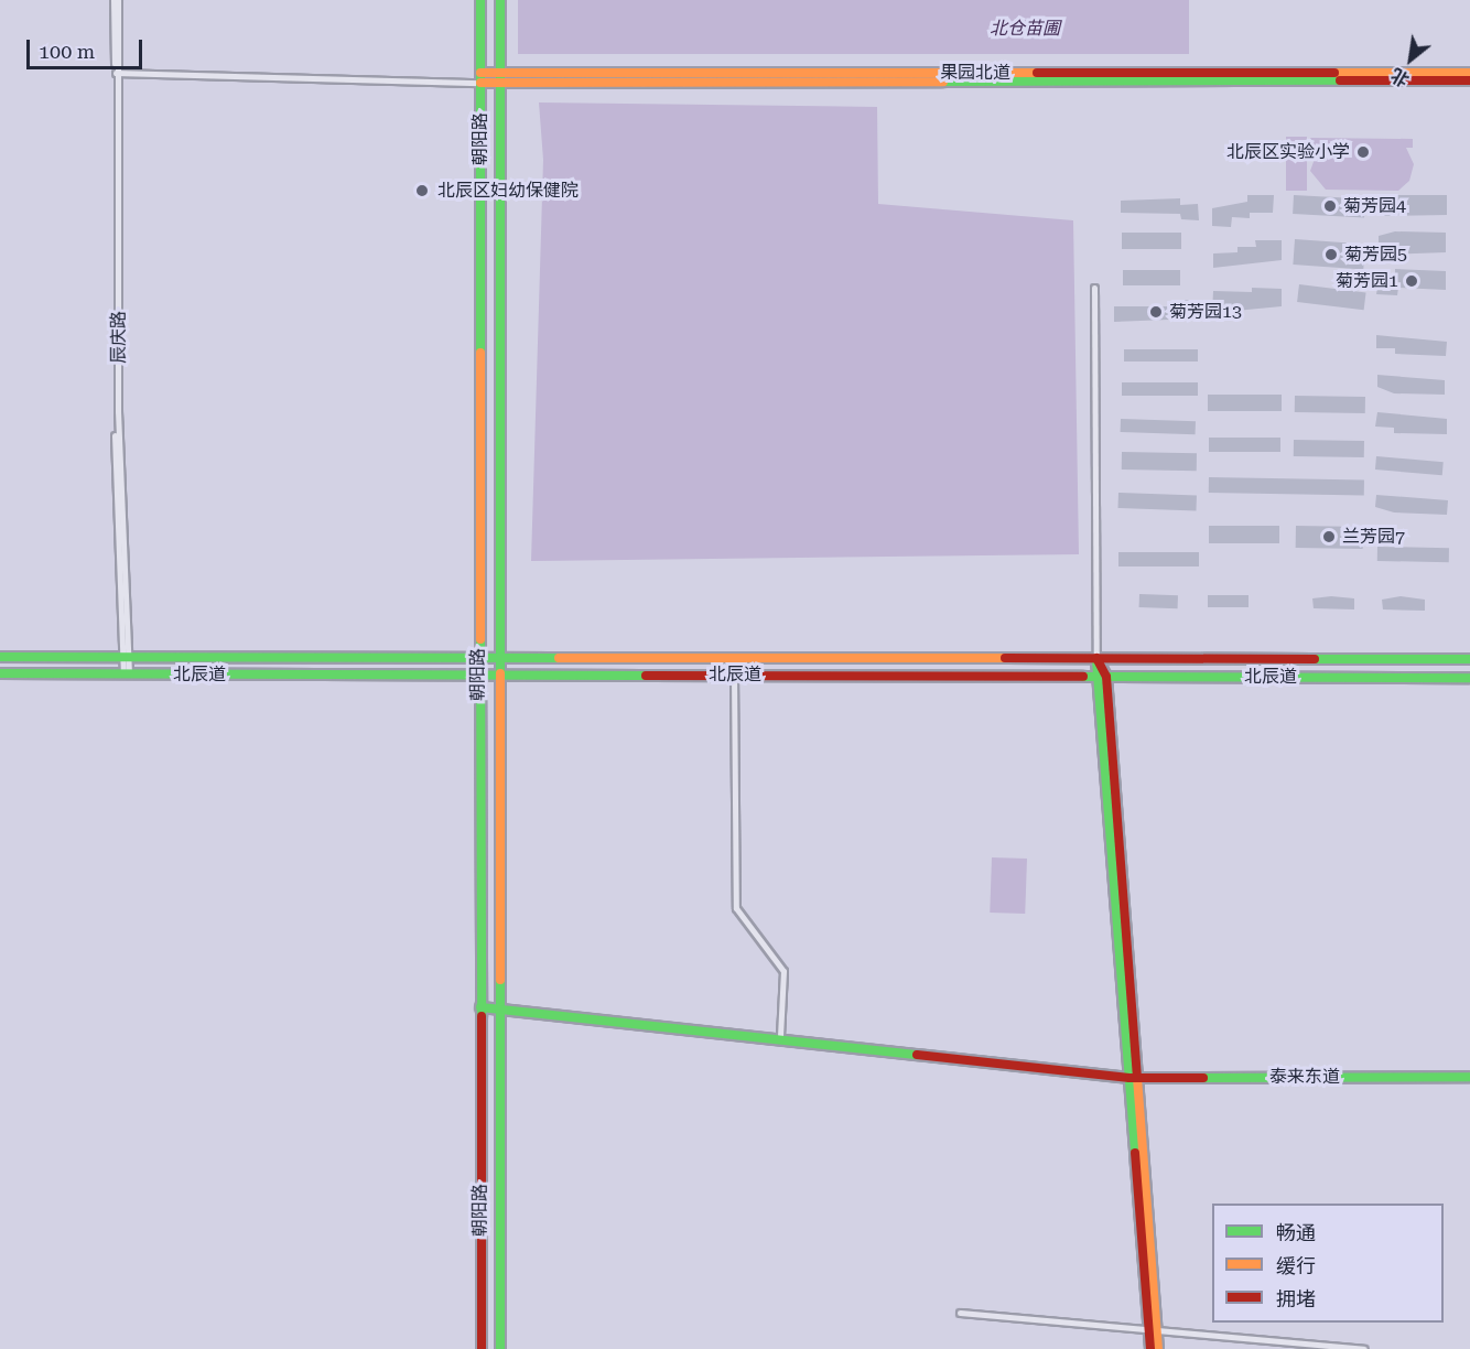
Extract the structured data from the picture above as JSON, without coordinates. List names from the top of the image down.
{
  "streets": {
    "main road": [
      "果园北道",
      "朝阳路",
      "北辰道",
      "泰来东道"
    ],
    "street": ["辰庆路"]
  },
  "crossings": [
    ["果园北道", "朝阳路"],
    ["朝阳路", "北辰道"],
    ["朝阳路", "泰来东道"],
    ["辰庆路", "北辰道"]
  ],
  "parks": ["北仓苗圃"],
  "places": [
    "北辰区实验小学",
    "北辰区妇幼保健院",
    "菊芳园4",
    "菊芳园5",
    "菊芳园1",
    "菊芳园13",
    "兰芳园7"
  ],
  "legend": ["畅通", "缓行", "拥堵"],
  "scale_bar": "100 m",
  "north": "bottom left"
}
